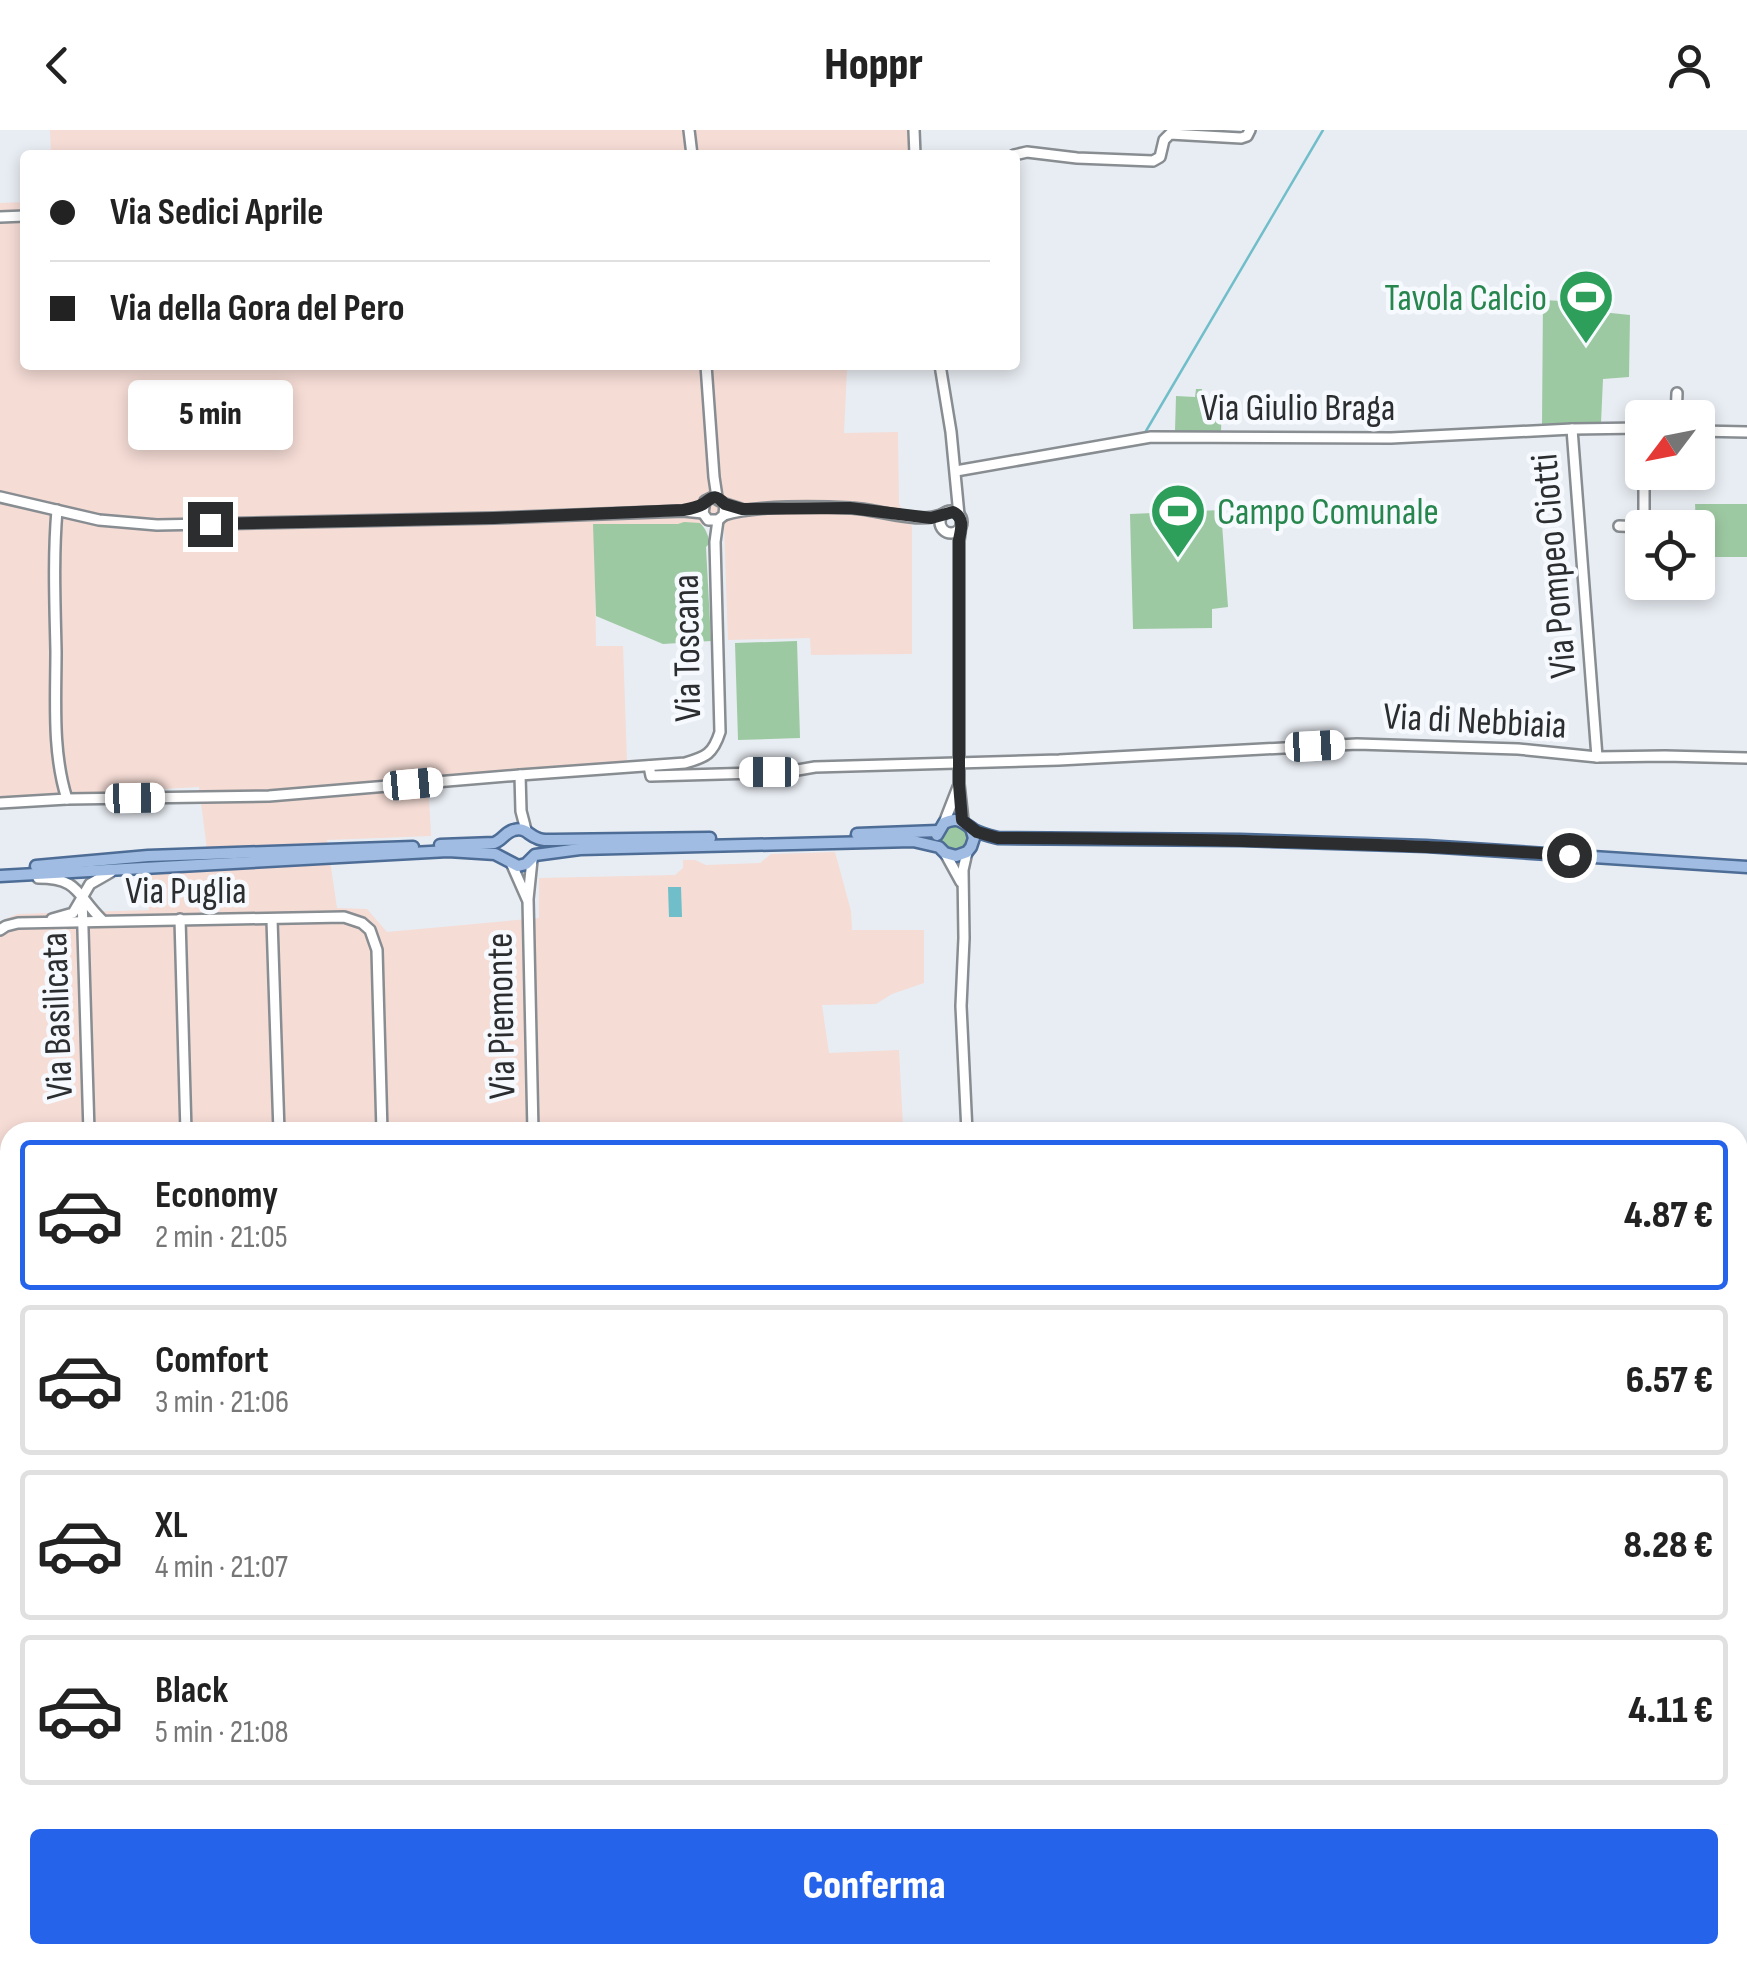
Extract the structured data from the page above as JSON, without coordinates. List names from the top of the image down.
{
  "streets": {
    "street": [
      "Via Giulio Braga",
      "Via Pompeo Ciotti",
      "Via Toscana",
      "Via di Nebbiaia",
      "Via Puglia",
      "Via Basilicata",
      "Via Piemonte"
    ]
  },
  "crossings": [
    ["Via Giulio Braga", "Via Pompeo Ciotti"],
    ["Via Pompeo Ciotti", "Via di Nebbiaia"],
    ["Via Toscana", "Via di Nebbiaia"],
    ["Via Puglia", "Via Basilicata"]
  ],
  "places": {
    "sports": ["Tavola Calcio", "Campo Comunale"]
  },
  "north": "bottom left",
  "page": {
    "header": "Hoppr",
    "banner": ["Via Sedici Aprile", "Via della Gora del Pero"],
    "bubble": "5 min",
    "list": [
      {
        "name": "Economy",
        "note": "2 min · 21:05",
        "value": "4.87 €"
      },
      {
        "name": "Comfort",
        "note": "3 min · 21:06",
        "value": "6.57 €"
      },
      {
        "name": "XL",
        "note": "4 min · 21:07",
        "value": "8.28 €"
      },
      {
        "name": "Black",
        "note": "5 min · 21:08",
        "value": "4.11 €"
      }
    ],
    "buttons": "Conferma"
  }
}
